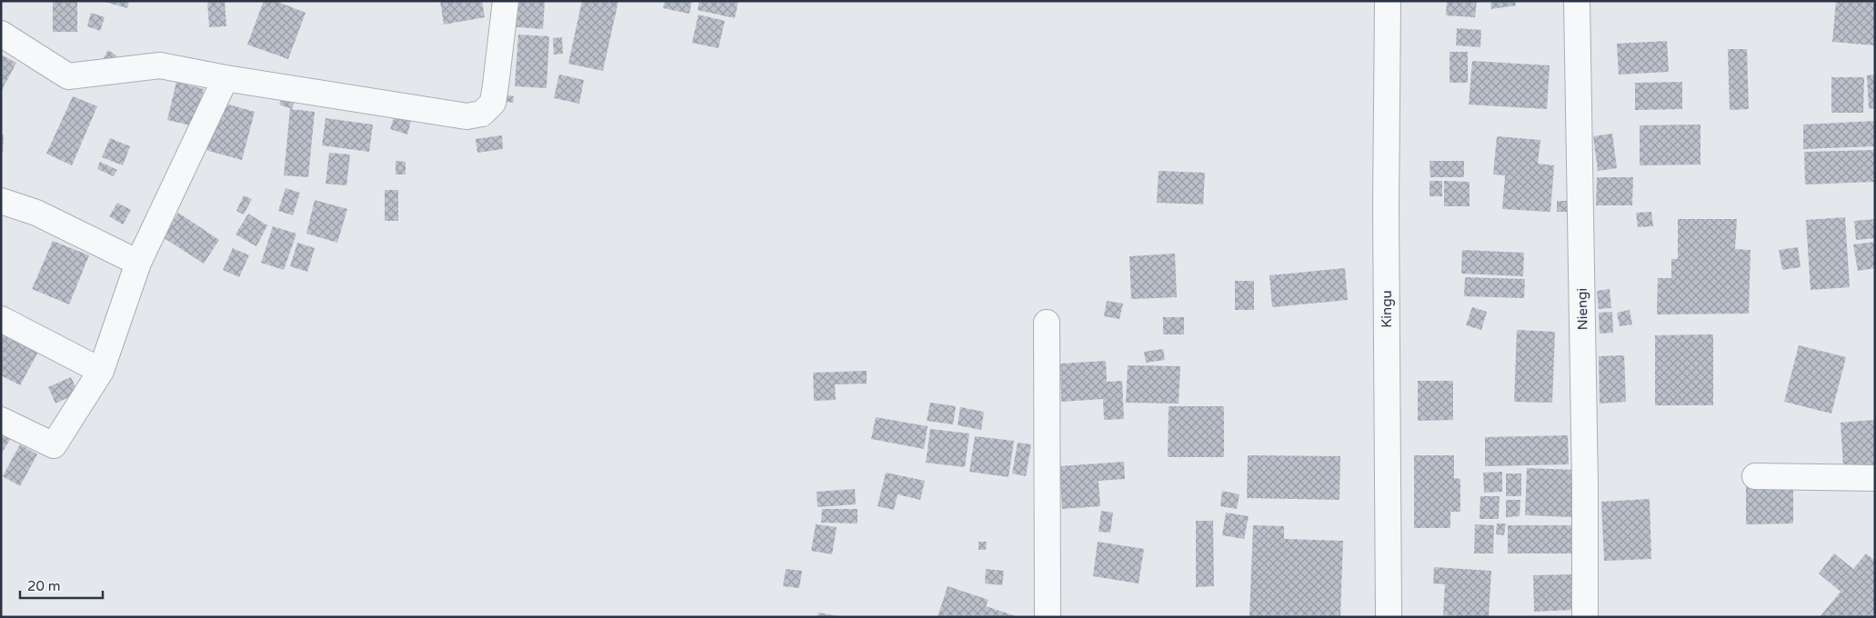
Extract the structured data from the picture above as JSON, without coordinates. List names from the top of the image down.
{
  "streets": {
    "street": ["Kingu", "Niengi"]
  },
  "scale_bar": "20 m"
}
